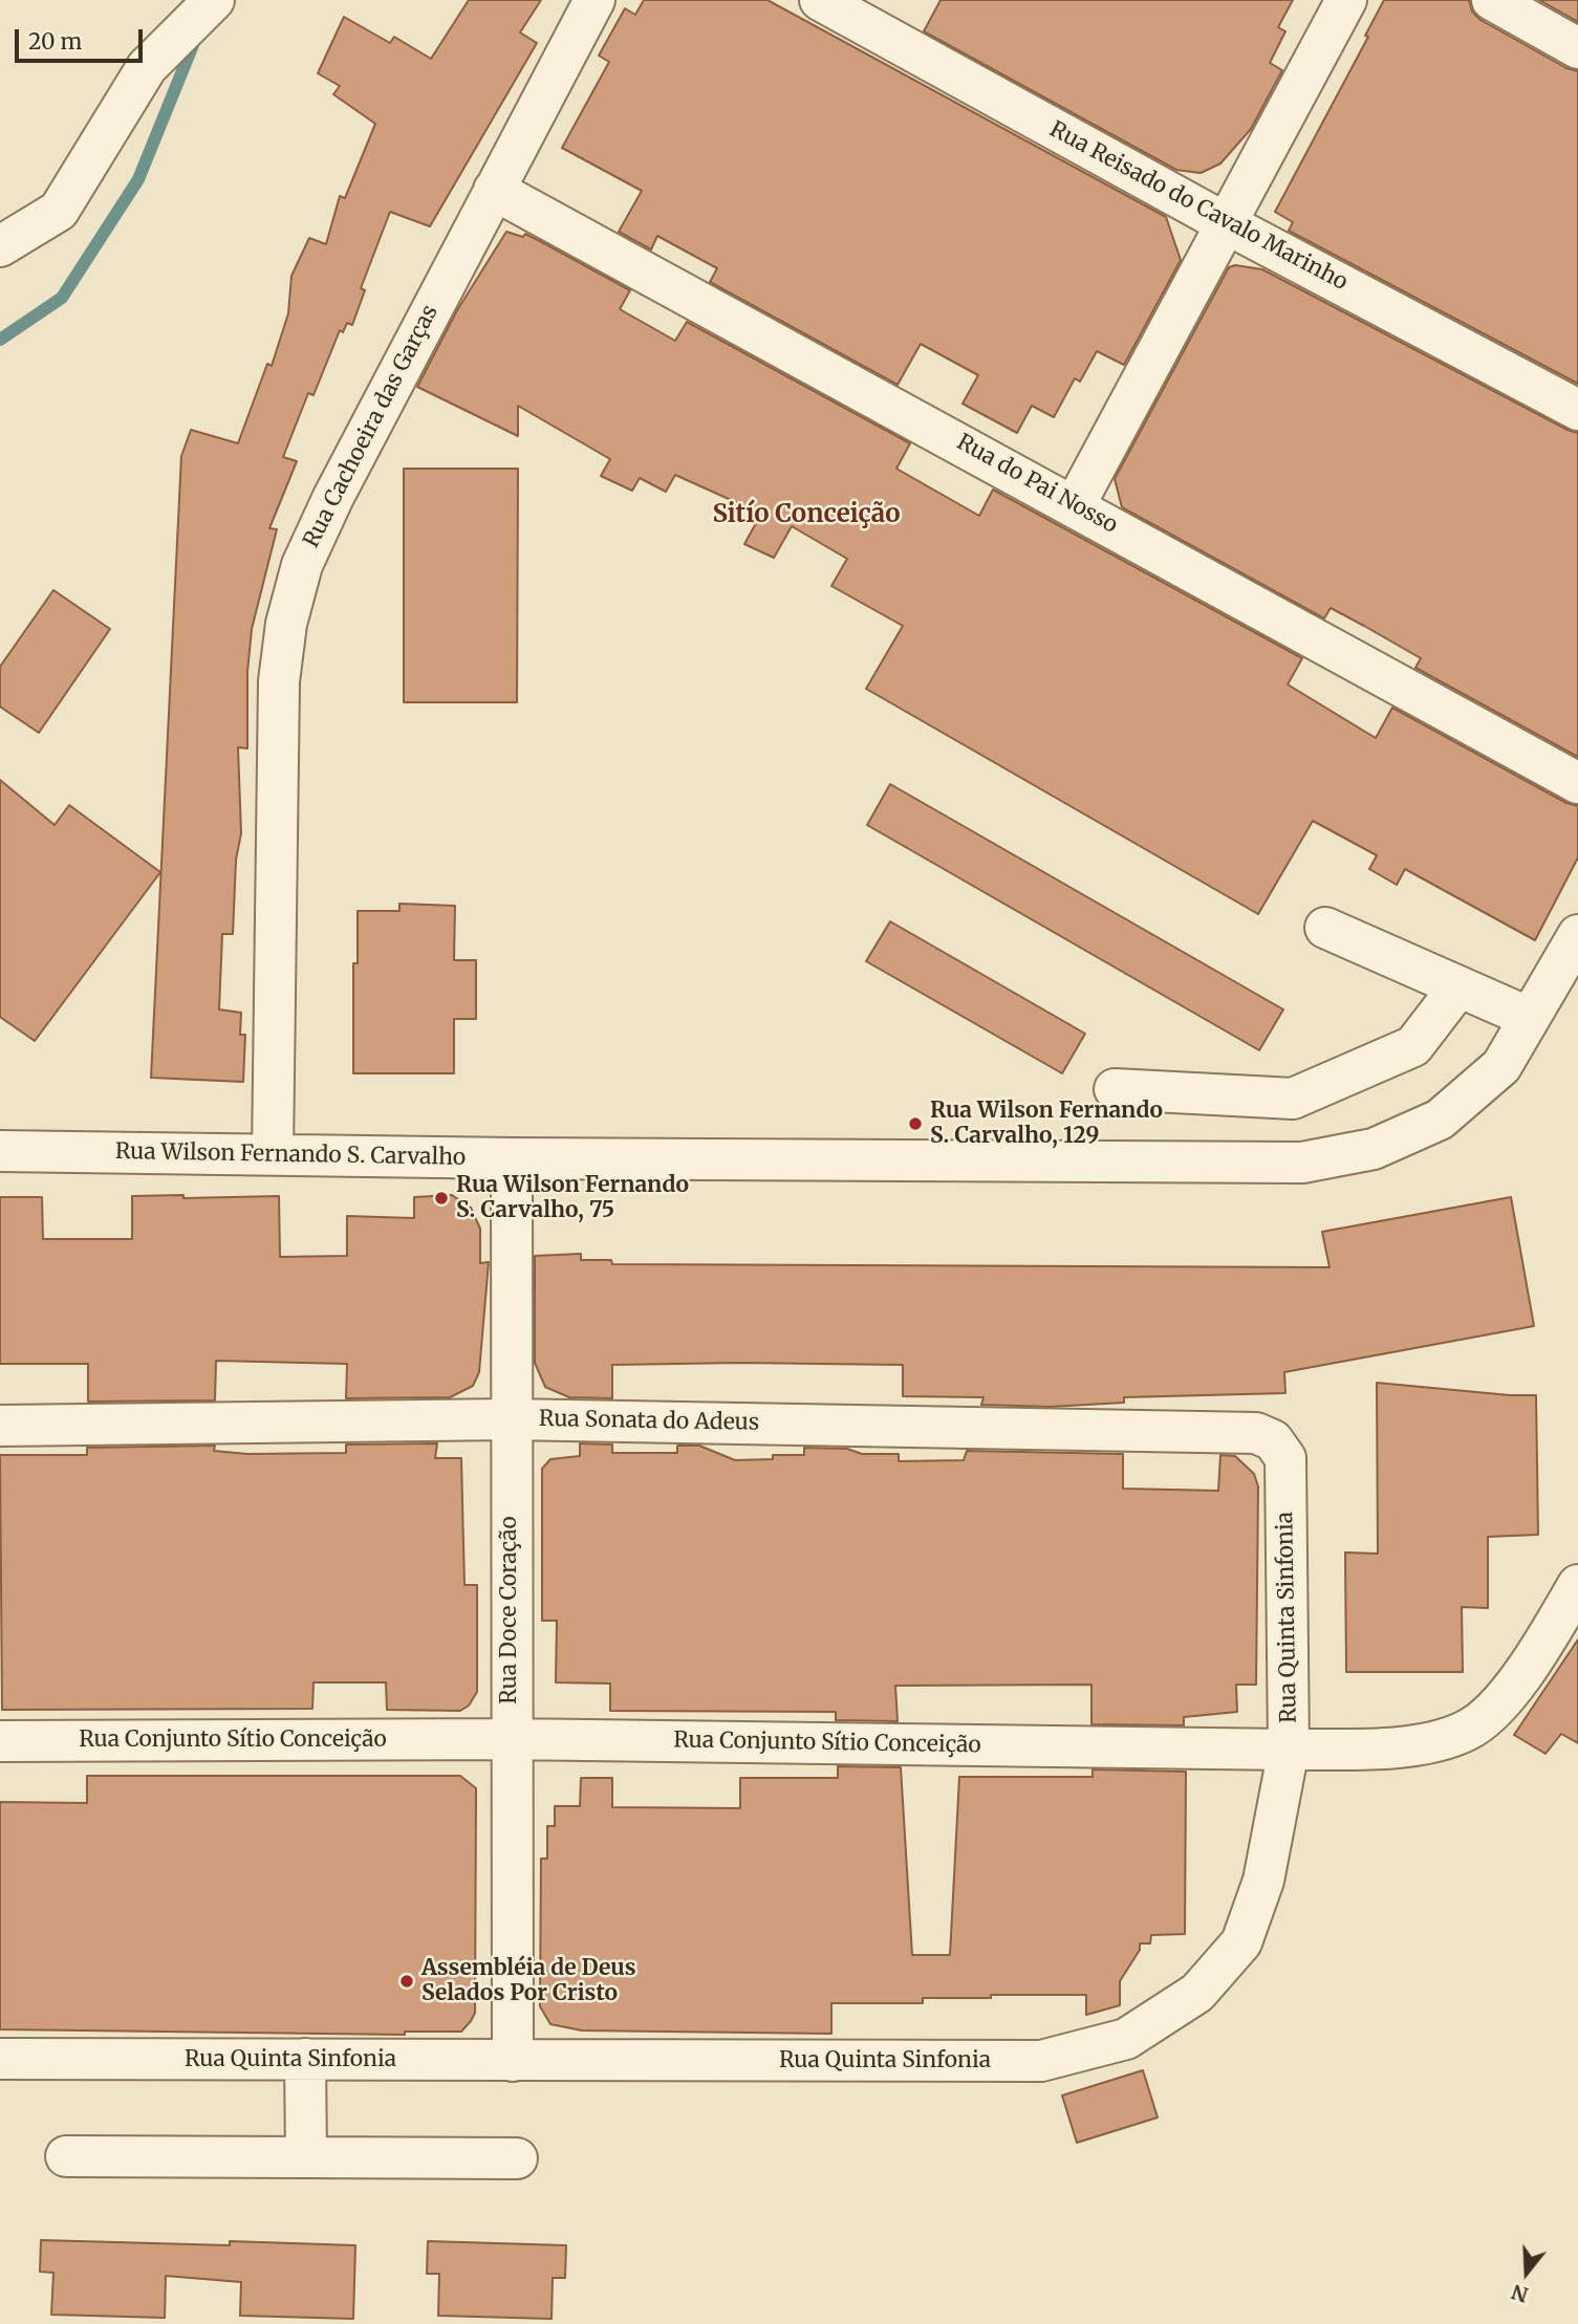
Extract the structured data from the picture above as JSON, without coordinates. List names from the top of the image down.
{
  "streets": {
    "street": [
      "Rua Reisado do Cavalo Marinho",
      "Rua Cachoeira das Garças",
      "Rua do Pai Nosso",
      "Rua Wilson Fernando S. Carvalho",
      "Rua Sonata do Adeus",
      "Rua Doce Coração",
      "Rua Quinta Sinfonia",
      "Rua Conjunto Sítio Conceição"
    ]
  },
  "crossings": [
    ["Rua Cachoeira das Garças", "Rua do Pai Nosso"],
    ["Rua Cachoeira das Garças", "Rua Wilson Fernando S. Carvalho"],
    ["Rua Wilson Fernando S. Carvalho", "Rua Doce Coração"],
    ["Rua Sonata do Adeus", "Rua Doce Coração"],
    ["Rua Sonata do Adeus", "Rua Quinta Sinfonia"],
    ["Rua Doce Coração", "Rua Quinta Sinfonia"],
    ["Rua Doce Coração", "Rua Conjunto Sítio Conceição"],
    ["Rua Quinta Sinfonia", "Rua Conjunto Sítio Conceição"]
  ],
  "districts": ["Sitío Conceição"],
  "places": ["Rua Wilson Fernando S. Carvalho, 129", "Rua Wilson Fernando S. Carvalho, 75", "Assembléia de Deus Selados Por Cristo"],
  "scale_bar": "20 m",
  "north": "bottom"
}
